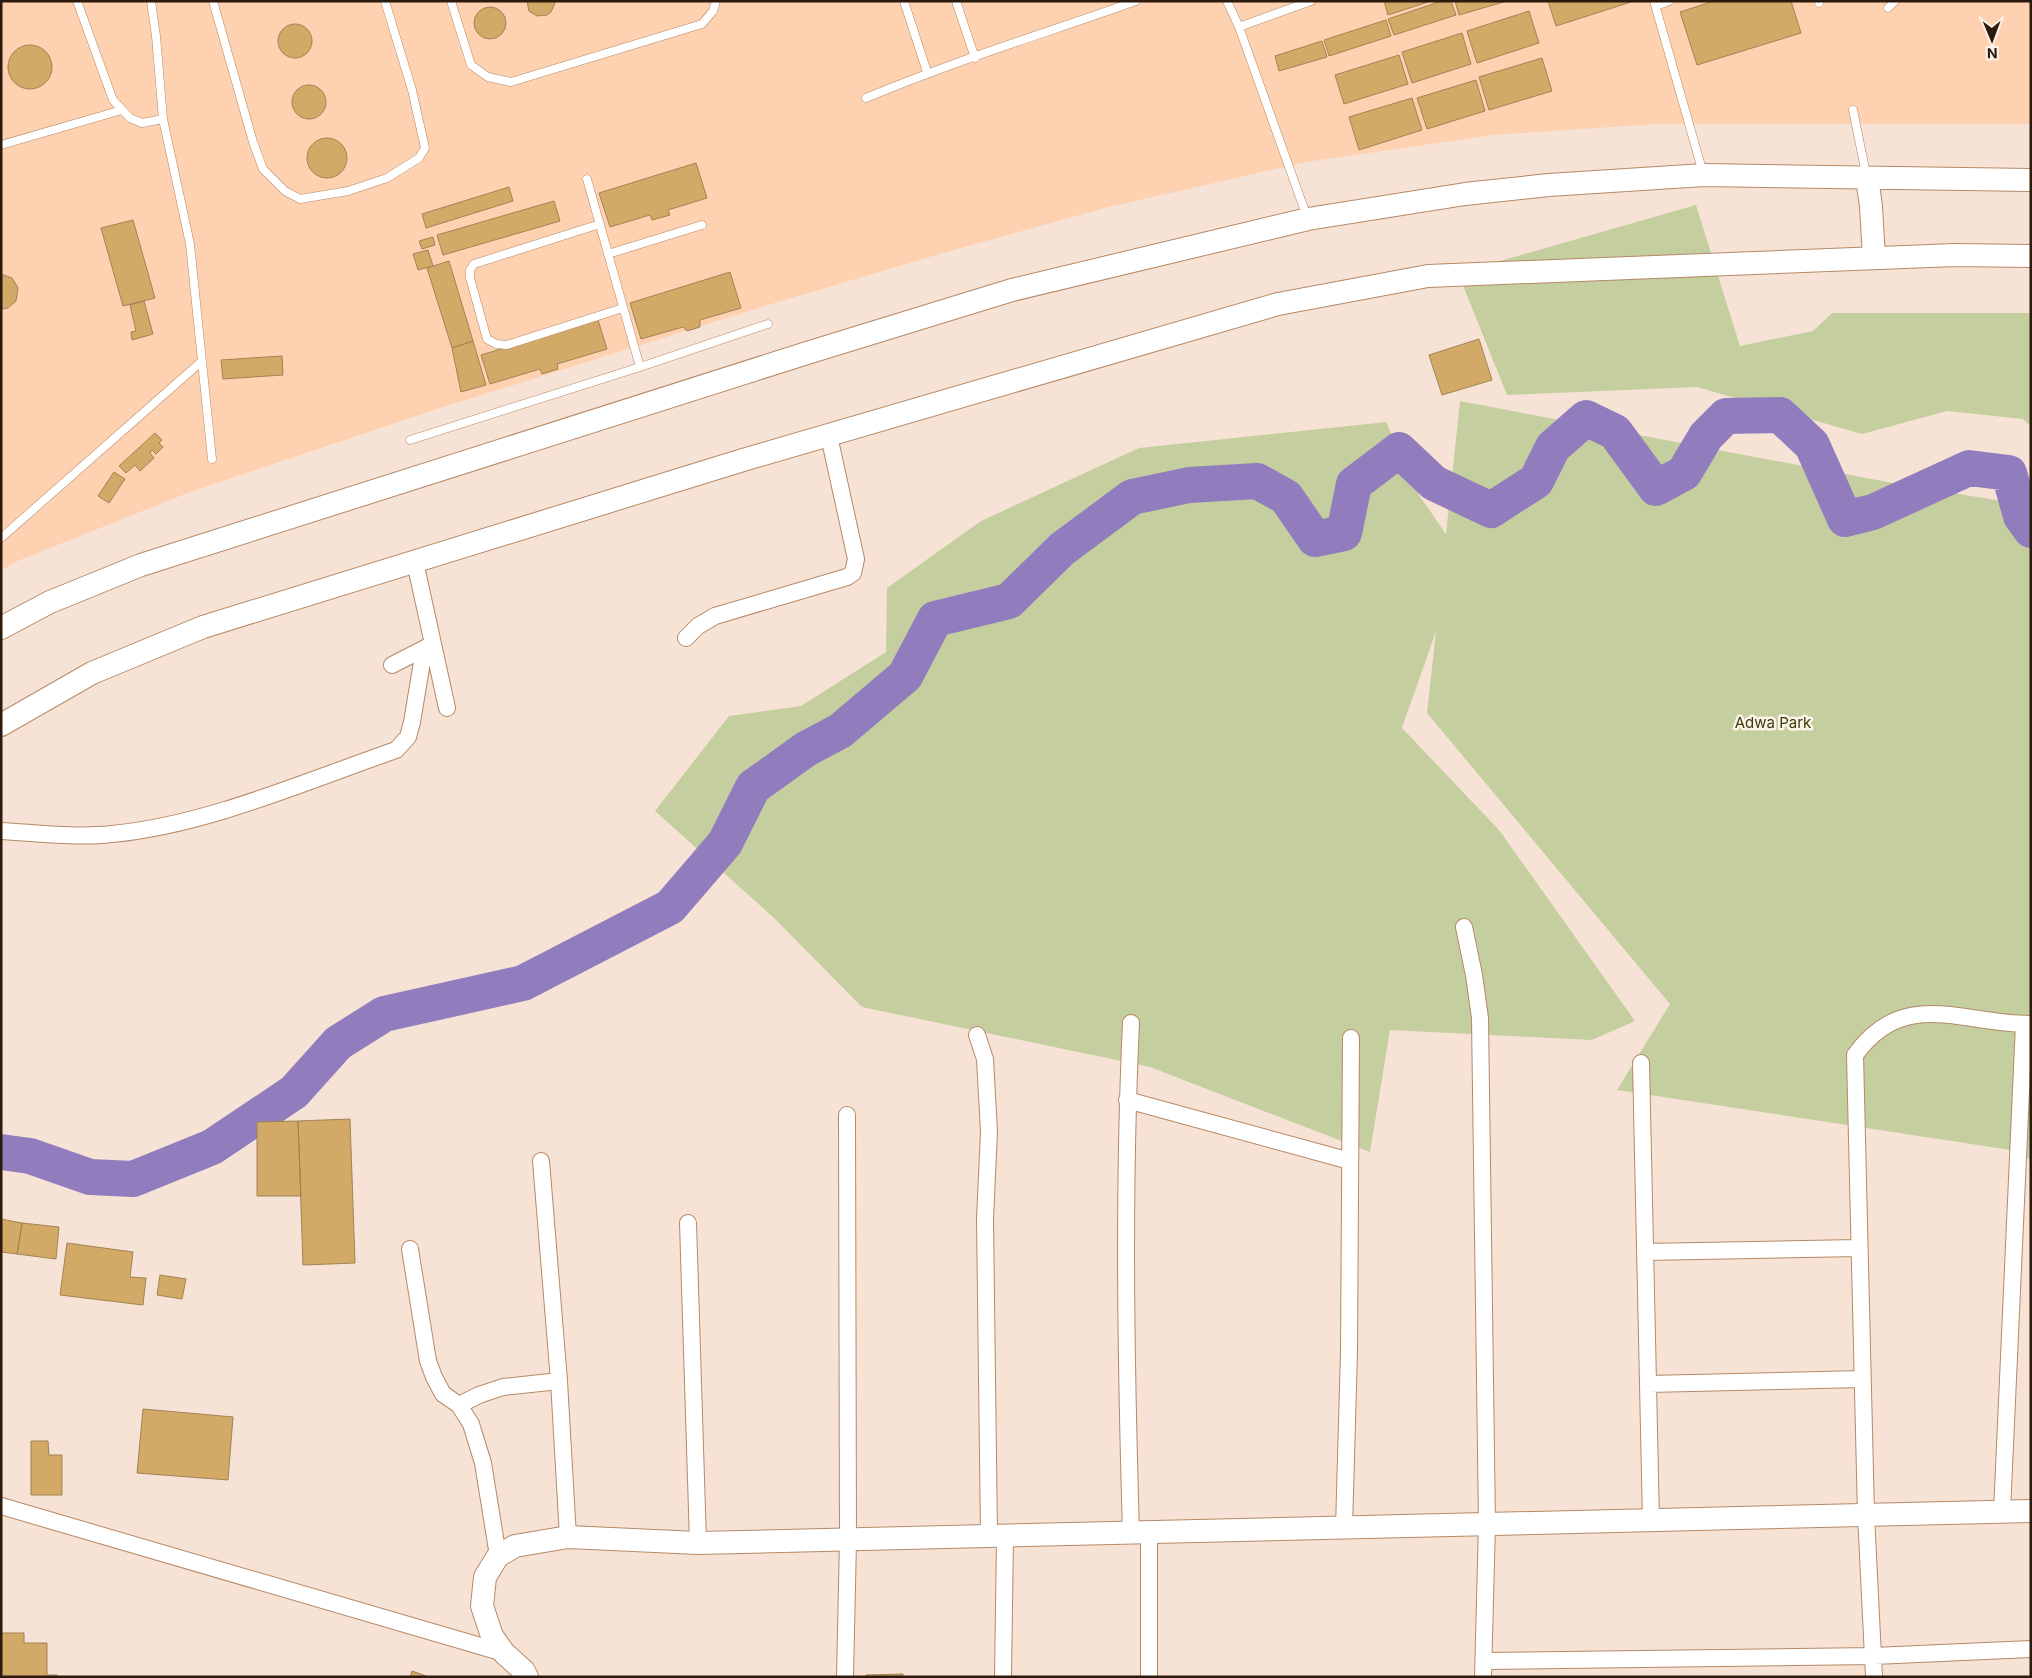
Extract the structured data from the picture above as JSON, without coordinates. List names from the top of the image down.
{
  "parks": ["Adwa Park"],
  "north": "bottom"
}
